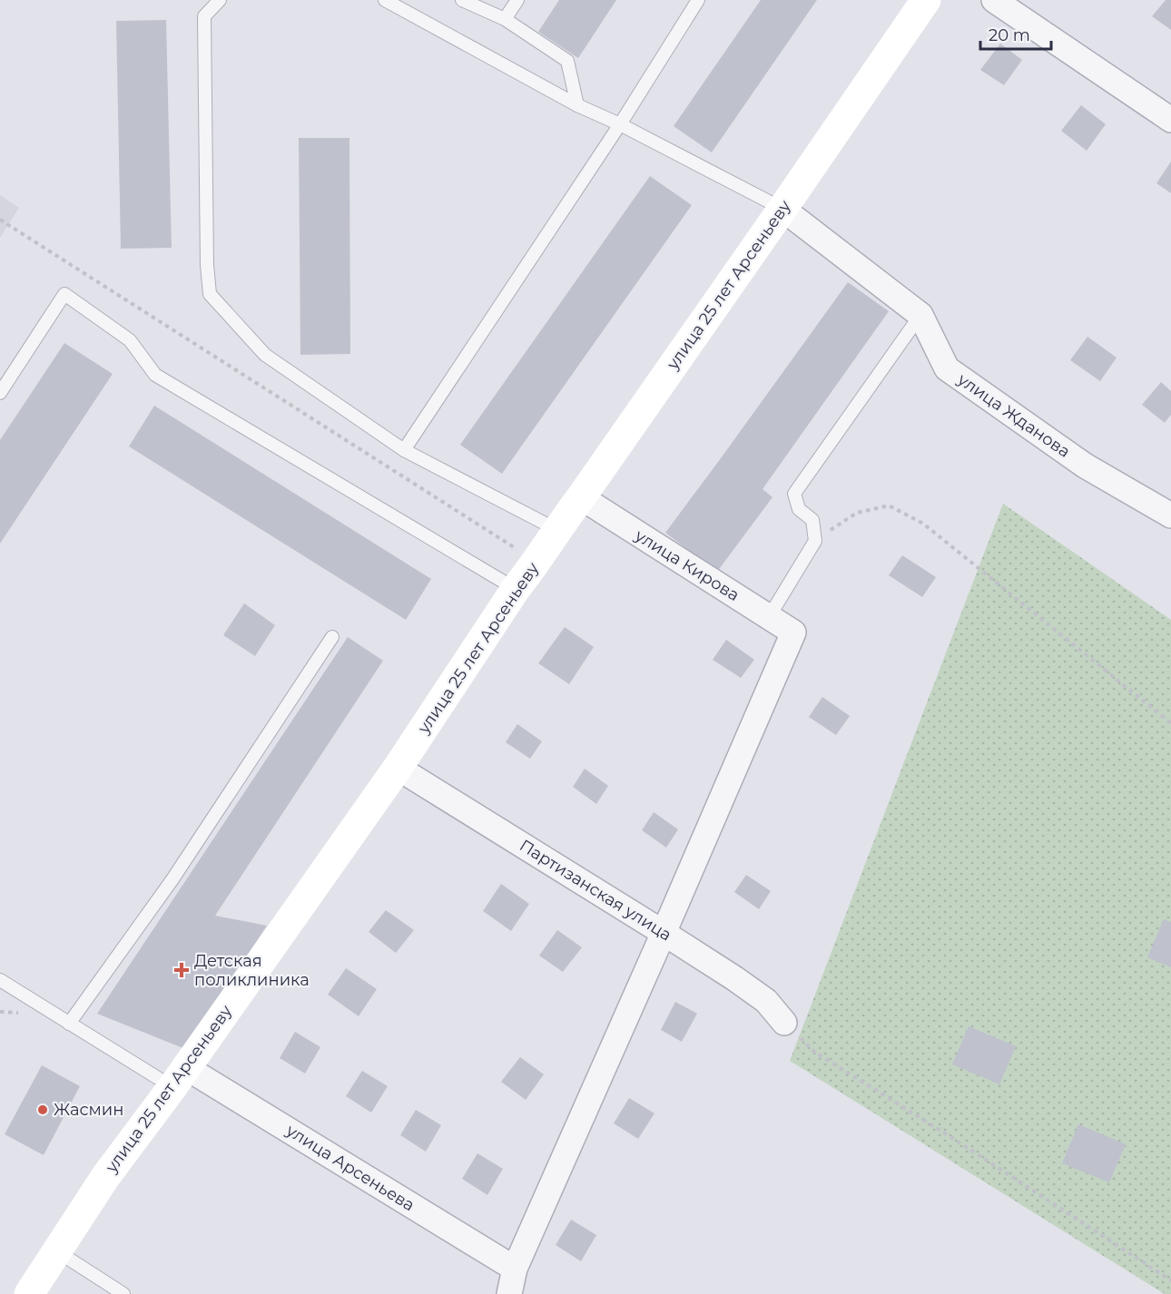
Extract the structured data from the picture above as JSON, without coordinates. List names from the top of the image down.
{
  "streets": {
    "main road": ["улица 25 лет Арсеньеву"],
    "street": [
      "улица Жданова",
      "улица Кирова",
      "Партизанская улица",
      "улица Арсеньева"
    ]
  },
  "crossings": [
    ["улица 25 лет Арсеньеву", "улица Жданова"],
    ["улица 25 лет Арсеньеву", "улица Кирова"],
    ["улица 25 лет Арсеньеву", "Партизанская улица"],
    ["улица 25 лет Арсеньеву", "улица Арсеньева"],
    ["улица Кирова", "Партизанская улица"]
  ],
  "places": {
    "health": ["Детская поликлиника"],
    "other": ["Жасмин"]
  },
  "scale_bar": "20 m"
}
